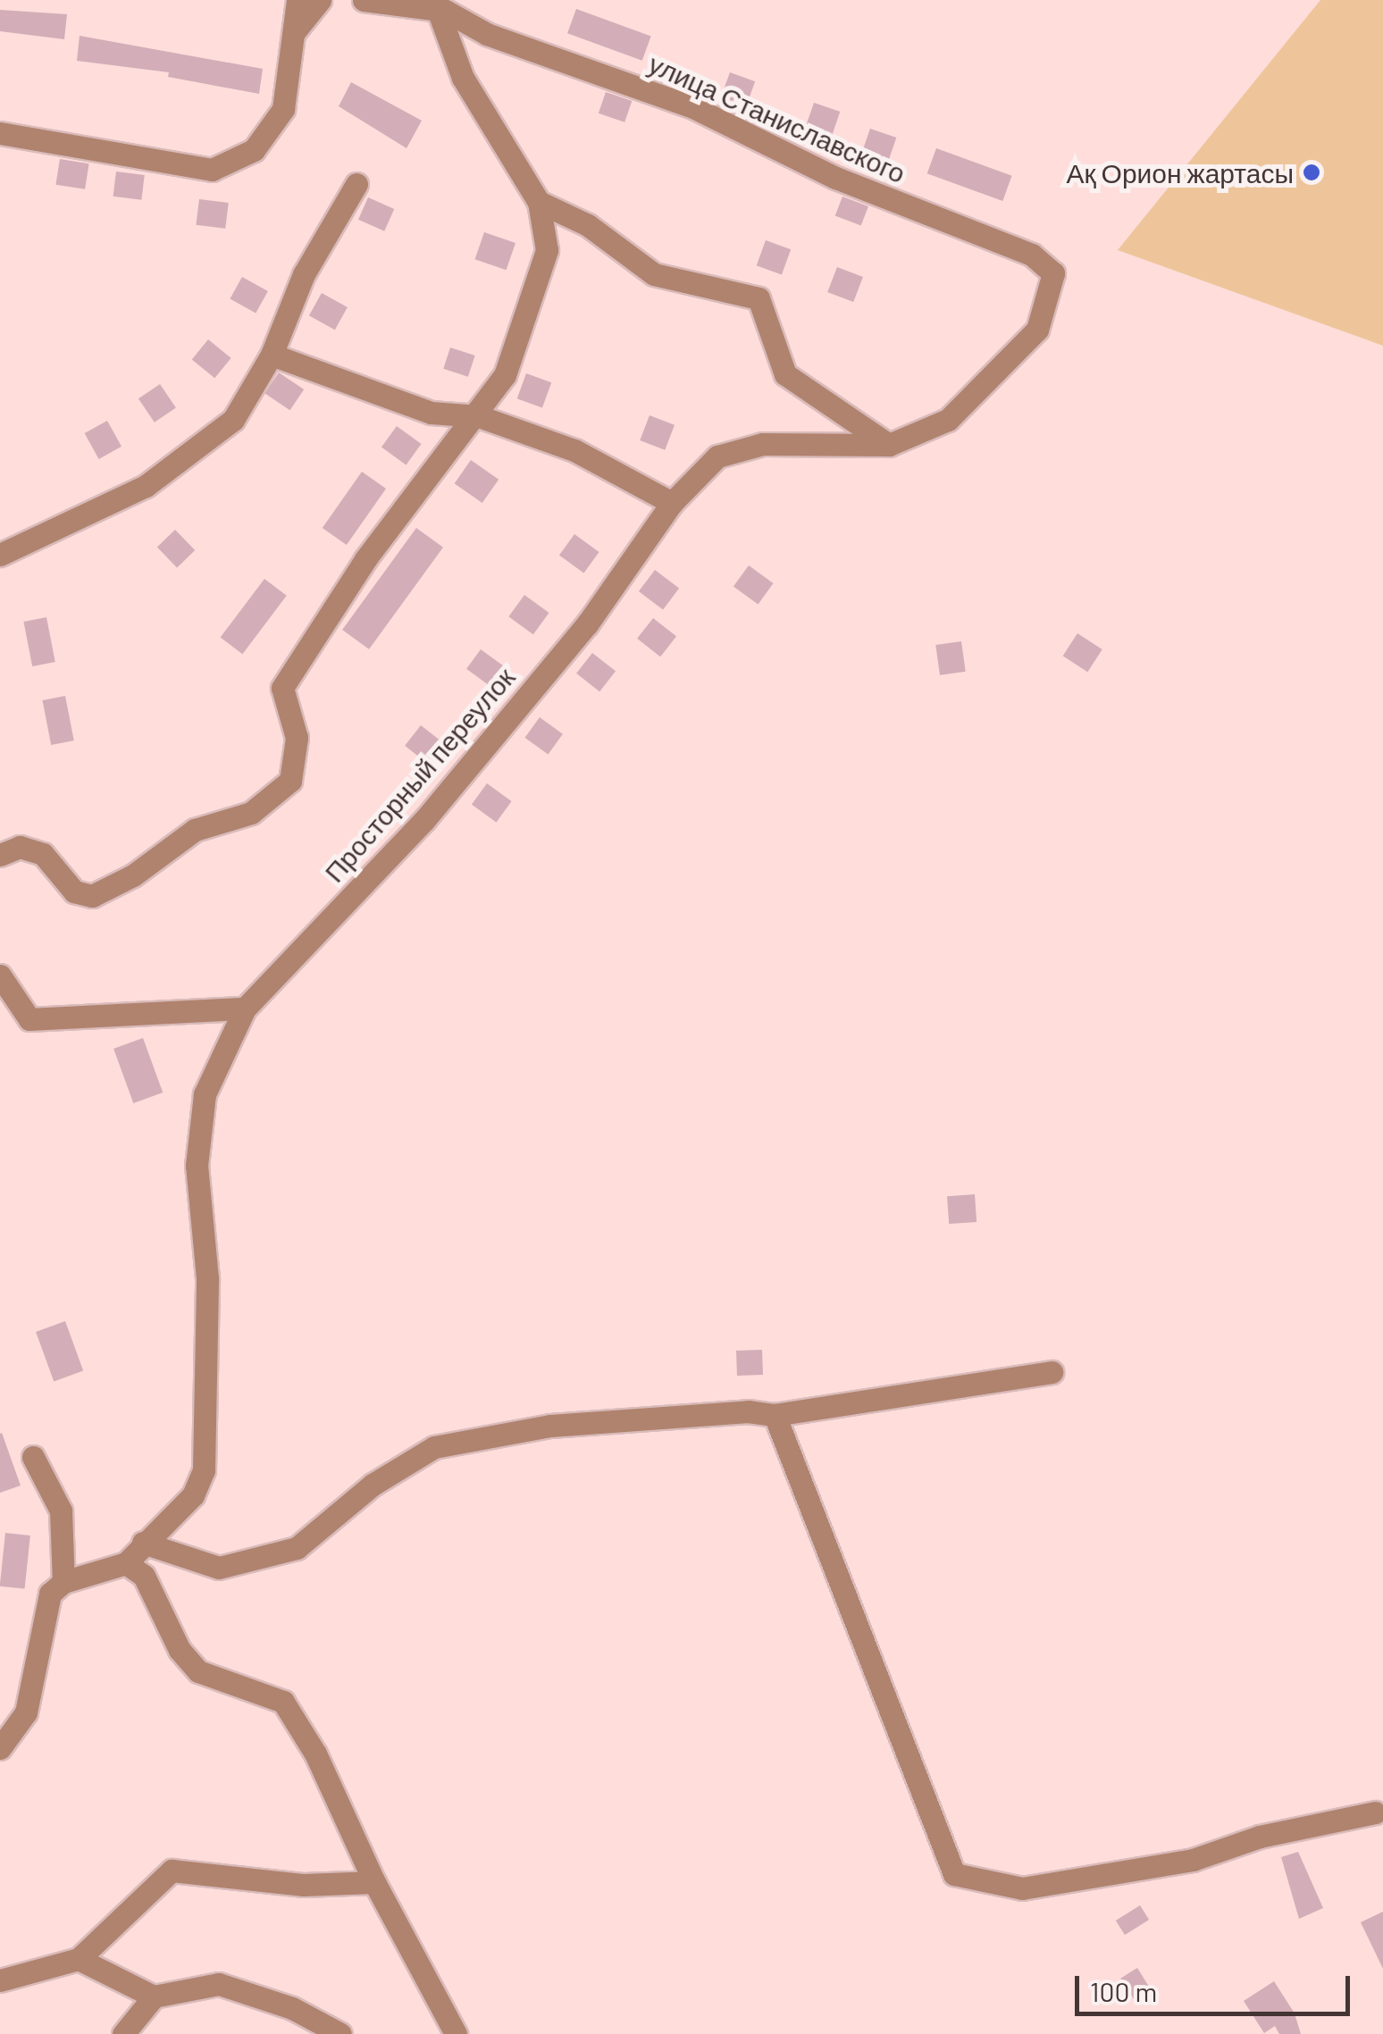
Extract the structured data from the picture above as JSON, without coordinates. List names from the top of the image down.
{
  "streets": {
    "street": ["улица Станиславского", "Просторный переулок"]
  },
  "crossings": [
    ["улица Станиславского", "Просторный переулок"]
  ],
  "places": ["Ақ Орион жартасы"],
  "scale_bar": "100 m"
}
